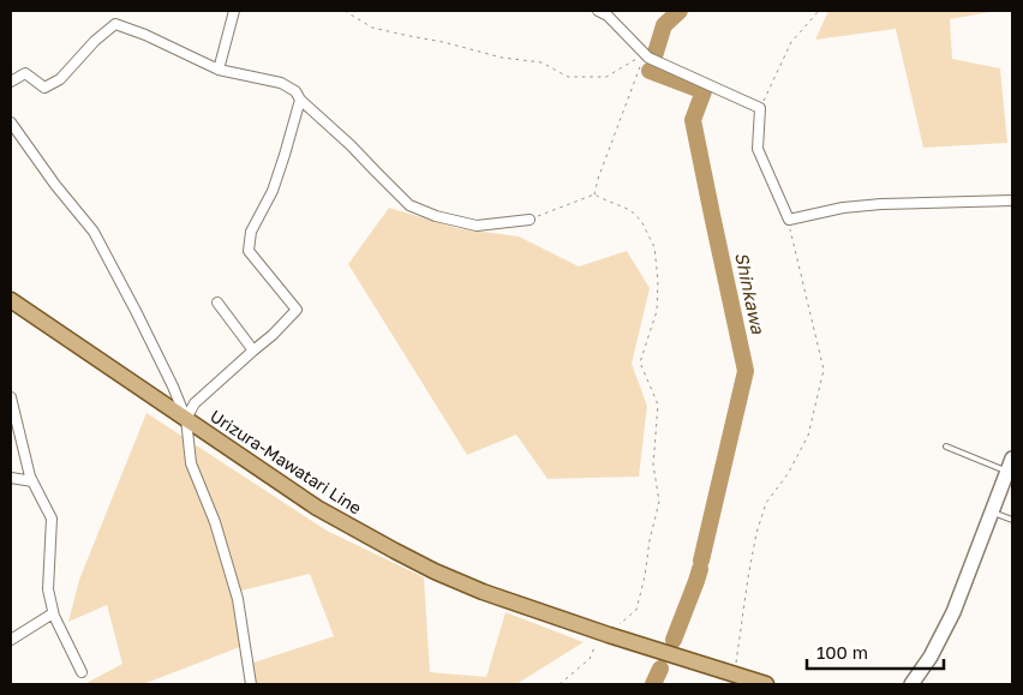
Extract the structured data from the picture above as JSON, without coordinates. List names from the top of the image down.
{
  "streets": {
    "main road": ["Urizura-Mawatari Line"]
  },
  "water": ["Shinkawa"],
  "scale_bar": "100 m"
}
